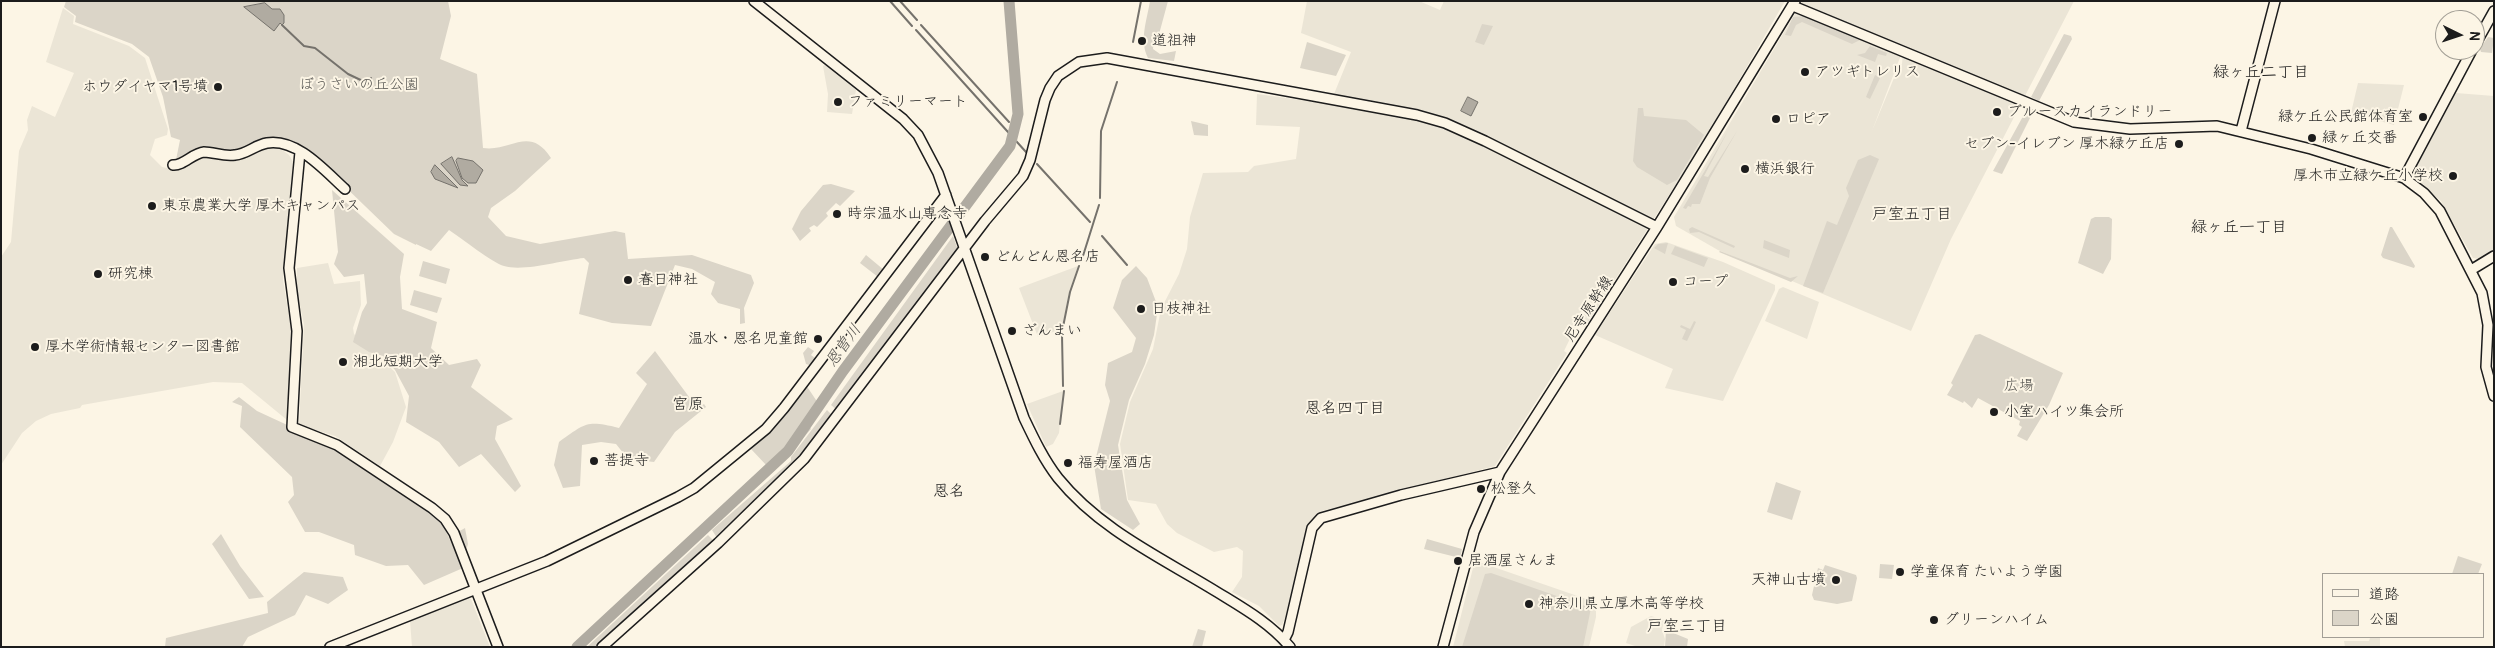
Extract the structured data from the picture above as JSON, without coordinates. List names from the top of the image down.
{
  "streets": {
    "street": ["尼寺原幹線"]
  },
  "districts": [
    "緑ヶ丘二丁目",
    "戸室五丁目",
    "緑ヶ丘一丁目",
    "宮原",
    "恩名四丁目",
    "恩名",
    "戸室三丁目"
  ],
  "water": ["恩曽川"],
  "parks": ["ぼうさいの丘公園", "広場"],
  "places": [
    "道祖神",
    "アツギトレリス",
    "ホウダイヤマ1号墳",
    "ファミリーマート",
    "ブルースカイランドリー",
    "緑ケ丘公民館体育室",
    "ロピア",
    "緑ヶ丘交番",
    "セブン-イレブン 厚木緑ケ丘店",
    "横浜銀行",
    "厚木市立緑ケ丘小学校",
    "東京農業大学 厚木キャンパス",
    "時宗温水山専念寺",
    "どんどん恩名店",
    "研究棟",
    "春日神社",
    "コープ",
    "日枝神社",
    "ざんまい",
    "温水・恩名児童館",
    "厚木学術情報センター図書館",
    "湘北短期大学",
    "小室ハイツ集会所",
    "菩提寺",
    "福寿屋酒店",
    "松登久",
    "居酒屋さんま",
    "学童保育 たいよう学園",
    "天神山古墳",
    "神奈川県立厚木高等学校",
    "グリーンハイム"
  ],
  "legend": ["道路", "公園"],
  "north": "right"
}
